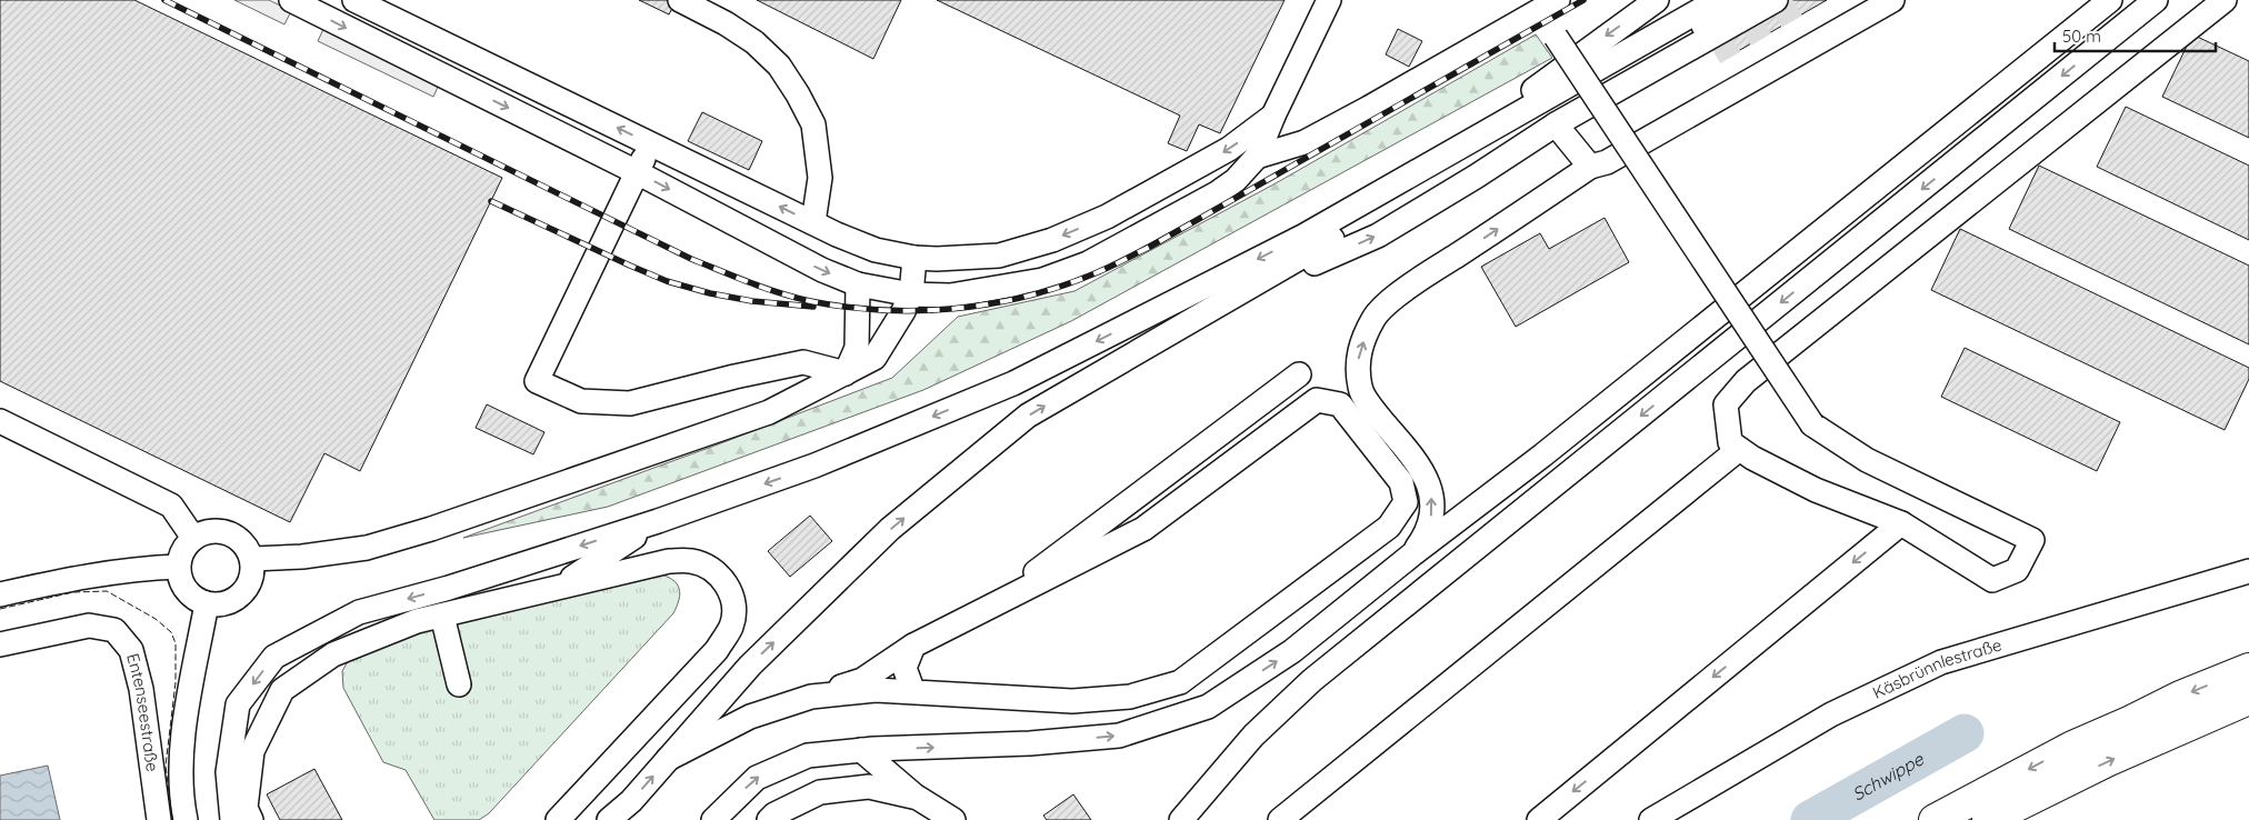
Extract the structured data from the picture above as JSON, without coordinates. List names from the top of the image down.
{
  "streets": {
    "street": ["Käsbrünnlestraße", "Entenseestraße"]
  },
  "water": ["Schwippe"],
  "scale_bar": "50 m"
}
